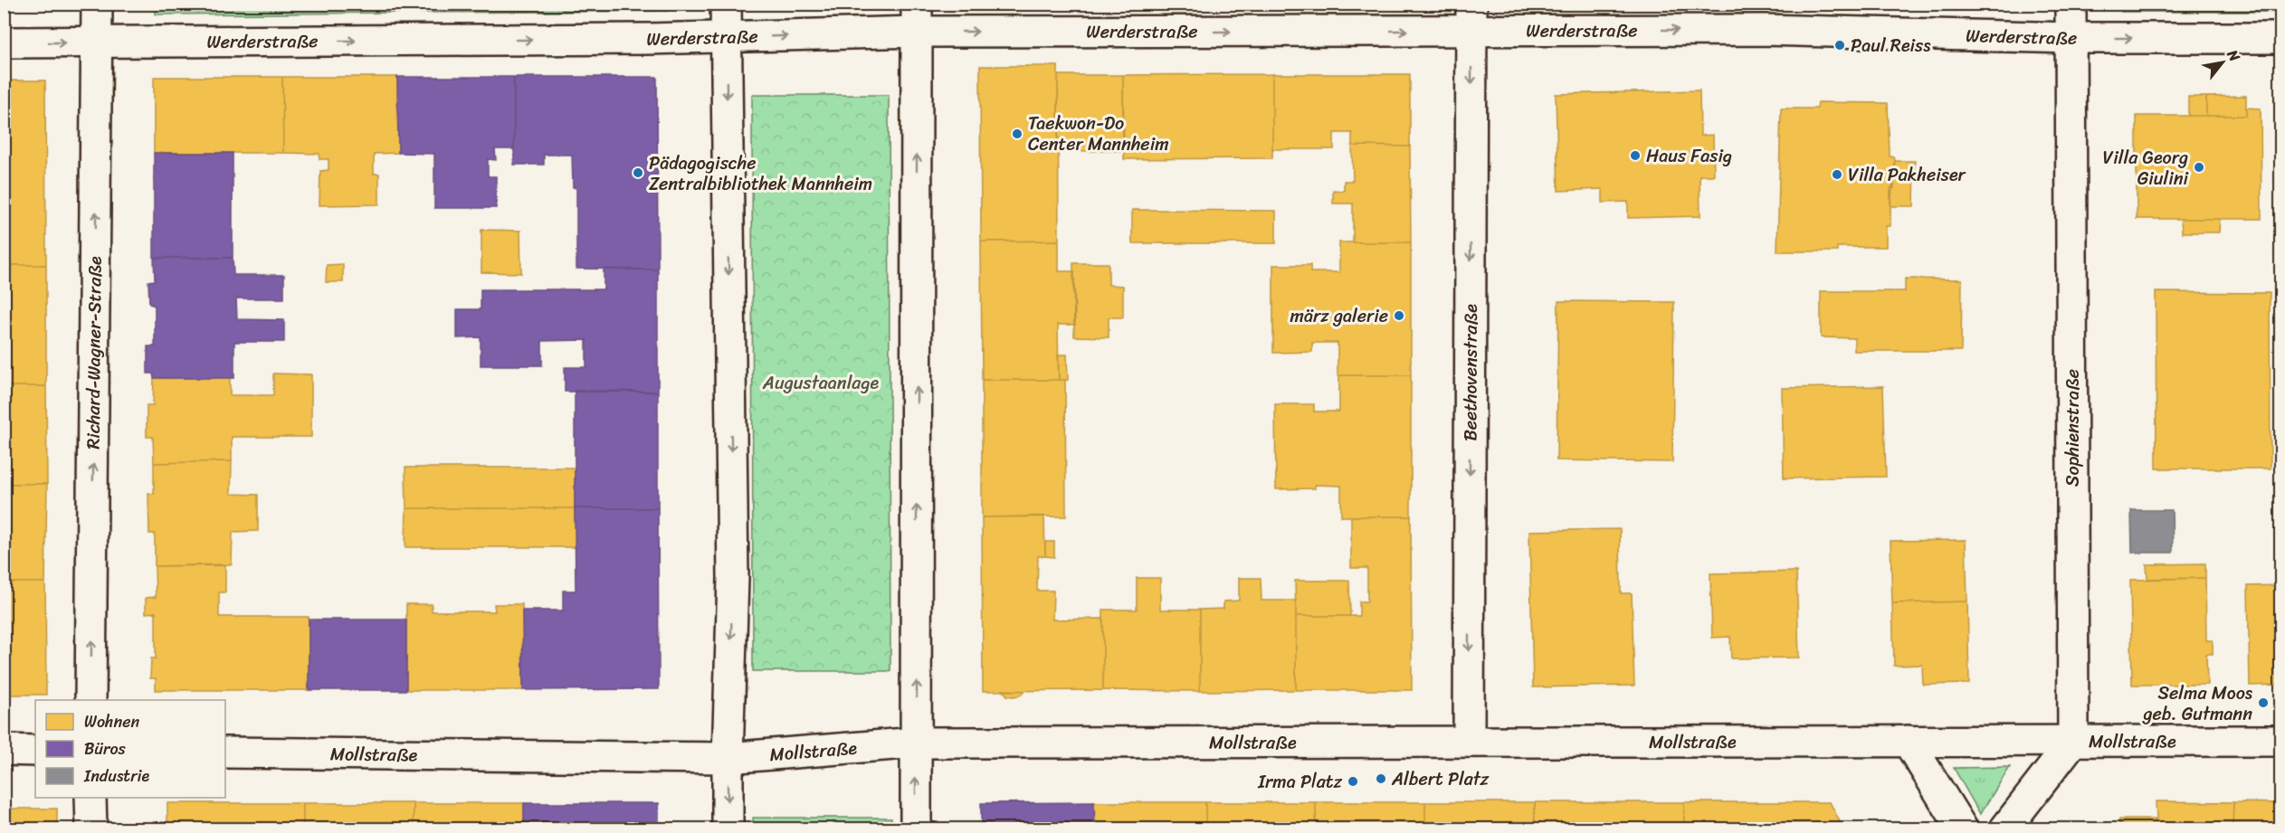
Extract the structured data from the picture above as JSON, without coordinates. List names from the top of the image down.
{
  "streets": {
    "street": [
      "Werderstraße",
      "Richard-Wagner-Straße",
      "Beethovenstraße",
      "Sophienstraße",
      "Mollstraße"
    ]
  },
  "crossings": [
    ["Werderstraße", "Richard-Wagner-Straße"],
    ["Werderstraße", "Beethovenstraße"],
    ["Werderstraße", "Sophienstraße"],
    ["Beethovenstraße", "Mollstraße"],
    ["Sophienstraße", "Mollstraße"]
  ],
  "one_way": ["Werderstraße", "Richard-Wagner-Straße", "Beethovenstraße"],
  "parks": ["Augustaanlage"],
  "places": [
    "Paul Reiss",
    "Taekwon-Do Center Mannheim",
    "Haus Fasig",
    "Villa Georg Giulini",
    "Pädagogische Zentralbibliothek Mannheim",
    "Villa Pakheiser",
    "märz galerie",
    "Selma Moos geb. Gutmann",
    "Albert Platz",
    "Irma Platz"
  ],
  "legend": ["Wohnen", "Büros", "Industrie"],
  "north": "top right"
}
